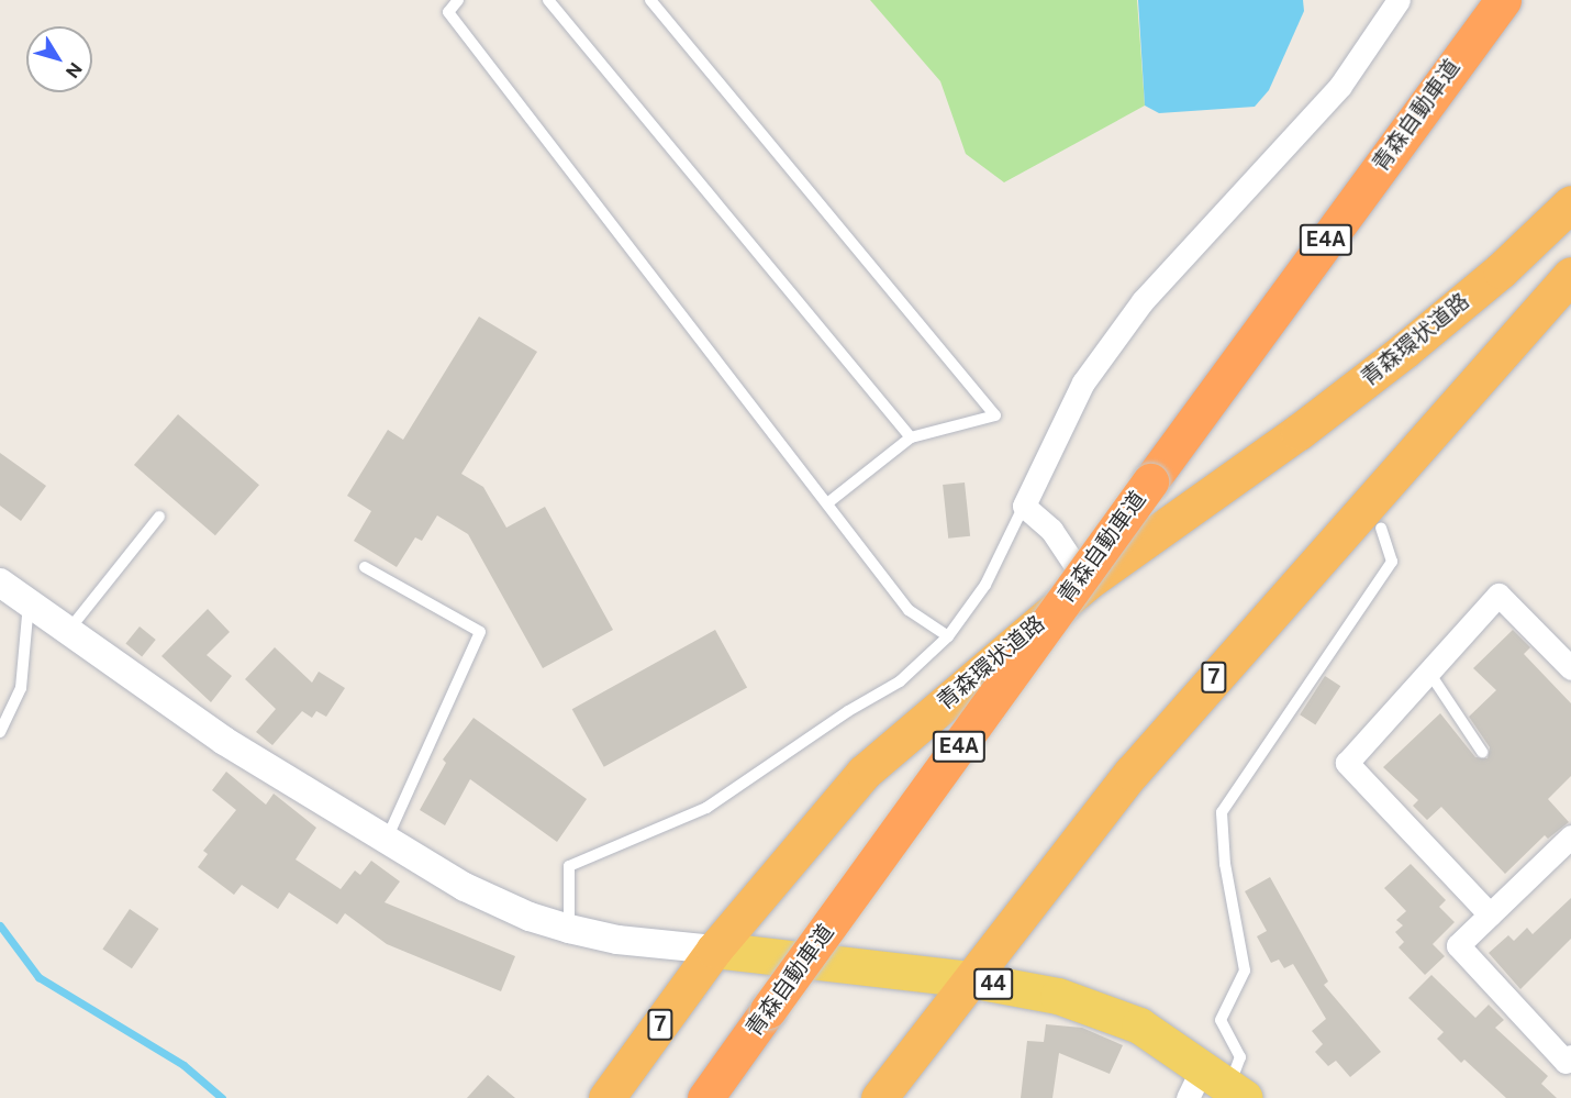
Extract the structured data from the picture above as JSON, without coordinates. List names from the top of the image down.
{
  "streets": {
    "highway": [
      "青森自動車道",
      "E4A",
      "青森環状道路",
      "7"
    ],
    "main road": ["44"]
  },
  "crossings": [
    ["青森環状道路", "44"],
    ["7", "44"]
  ],
  "north": "bottom right"
}
